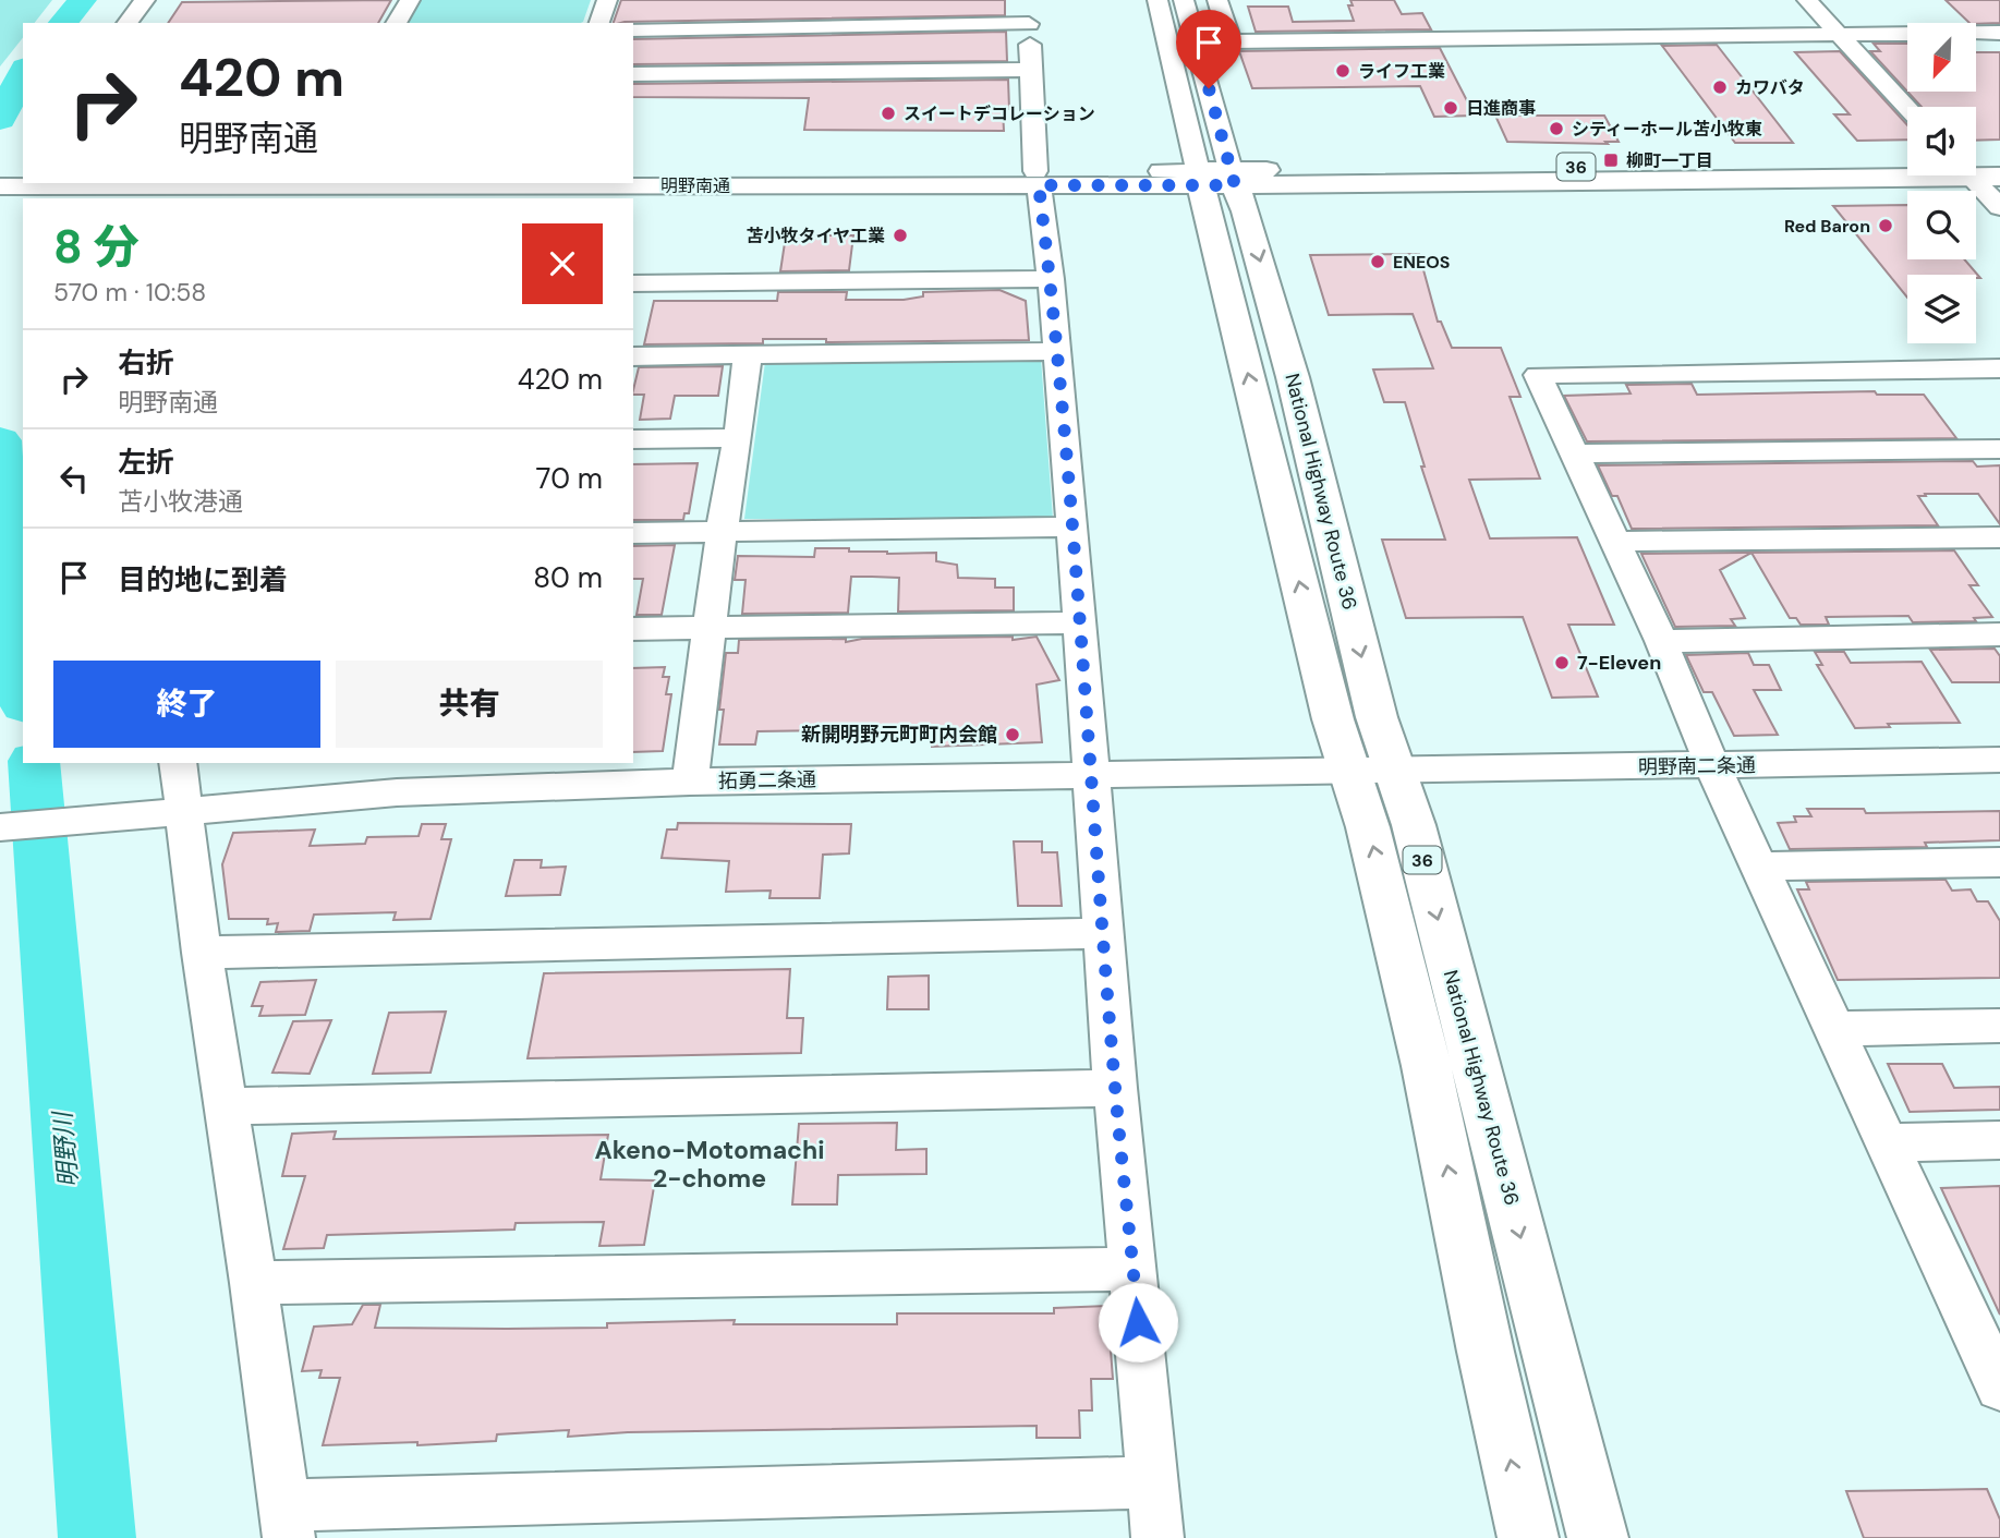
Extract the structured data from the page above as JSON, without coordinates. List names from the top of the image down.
{
  "streets": {
    "highway": ["36", "National Highway Route 36"],
    "street": ["明野南通", "明野南二条通", "拓勇二条通"]
  },
  "crossings": [
    ["36", "明野南通"],
    ["36", "National Highway Route 36"],
    ["明野南通", "National Highway Route 36"],
    ["National Highway Route 36", "明野南二条通"],
    ["National Highway Route 36", "拓勇二条通"],
    ["明野南二条通", "拓勇二条通"]
  ],
  "districts": ["Akeno-Motomachi 2-chome"],
  "water": ["明野川"],
  "places": {
    "other": [
      "ライフ工業",
      "カワバタ",
      "日進商事",
      "スイートデコレーション",
      "シティーホール苫小牧東",
      "Red Baron",
      "苫小牧タイヤ工業",
      "ENEOS",
      "7-Eleven",
      "新開明野元町町内会館"
    ],
    "transit": ["柳町一丁目"]
  },
  "north": "bottom left",
  "page": {
    "turn": ["420 m", "明野南通"],
    "heading": ["8 分", "570 m · 10:58"],
    "list": [
      {
        "name": "右折",
        "note": "明野南通",
        "value": "420 m"
      },
      {
        "name": "左折",
        "note": "苫小牧港通",
        "value": "70 m"
      },
      {
        "name": "目的地に到着",
        "value": "80 m"
      }
    ],
    "buttons": ["終了", "共有"]
  }
}
